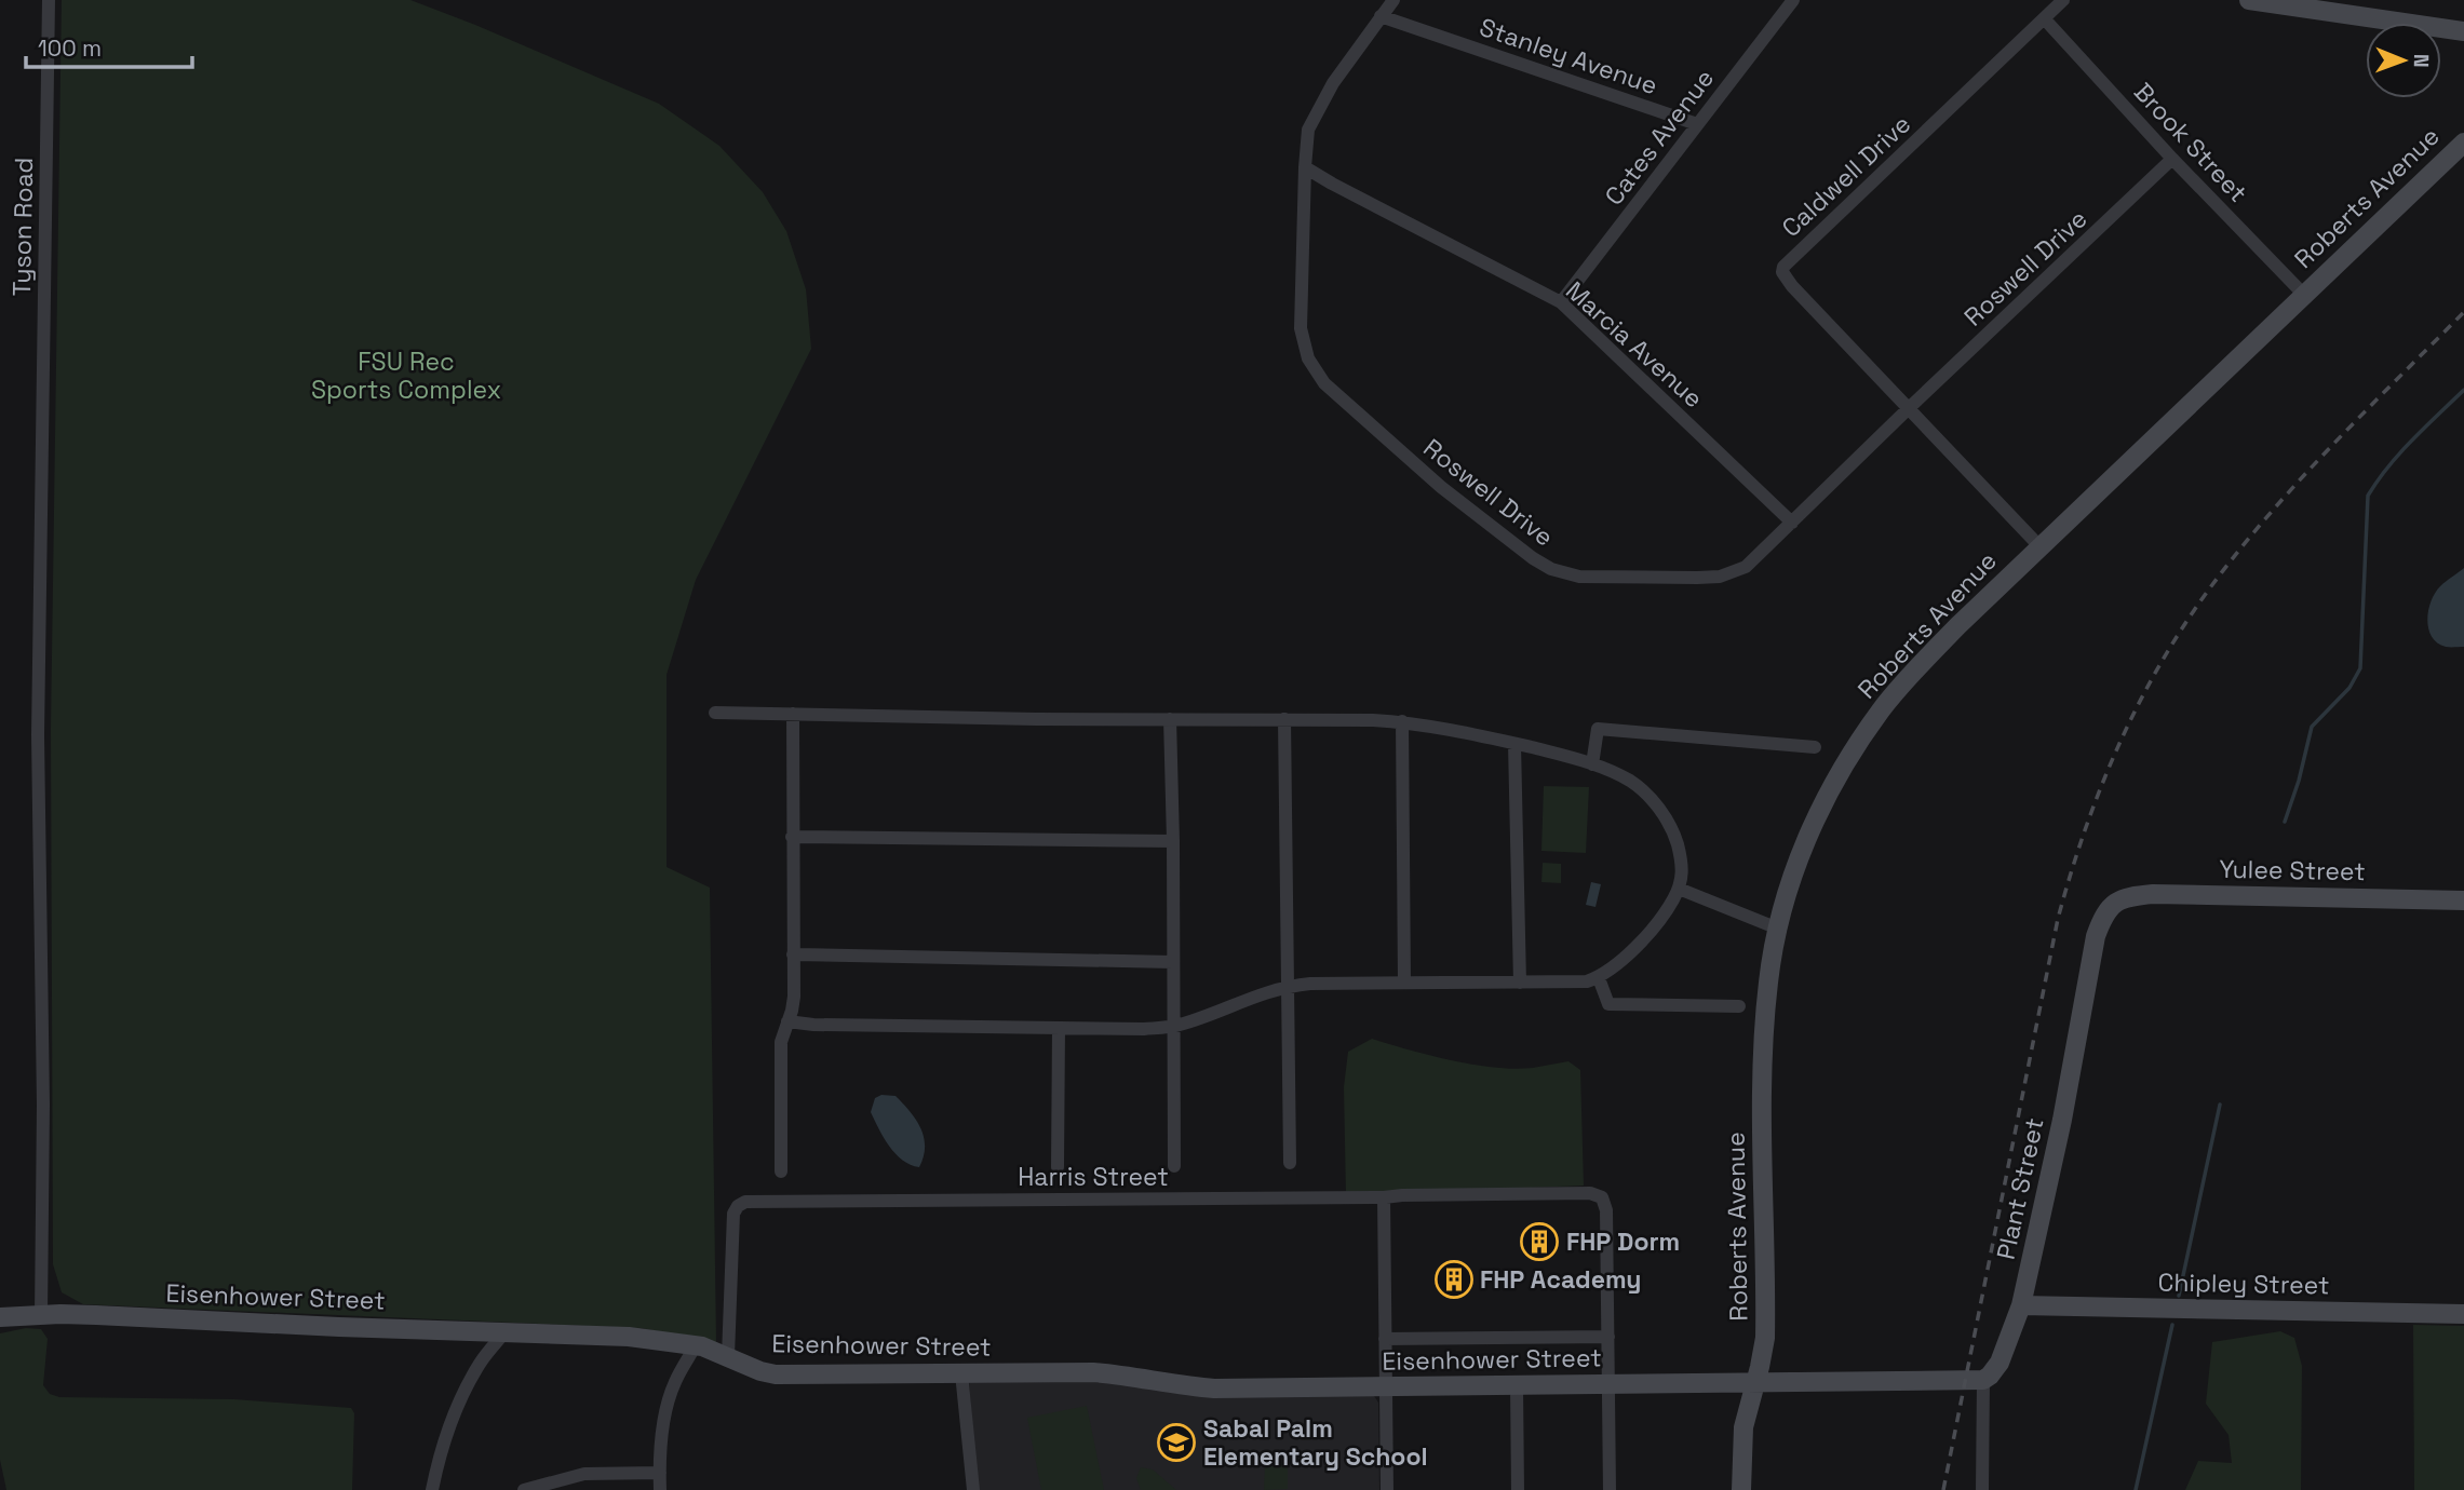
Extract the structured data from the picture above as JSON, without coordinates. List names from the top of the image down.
{
  "streets": {
    "street": [
      "Stanley Avenue",
      "Cates Avenue",
      "Brook Street",
      "Caldwell Drive",
      "Roberts Avenue",
      "Tyson Road",
      "Roswell Drive",
      "Marcia Avenue",
      "Yulee Street",
      "Harris Street",
      "Plant Street",
      "Chipley Street",
      "Eisenhower Street"
    ]
  },
  "crossings": [
    ["Stanley Avenue", "Cates Avenue"],
    ["Stanley Avenue", "Roswell Drive"],
    ["Cates Avenue", "Marcia Avenue"],
    ["Brook Street", "Caldwell Drive"],
    ["Brook Street", "Roberts Avenue"],
    ["Brook Street", "Roswell Drive"],
    ["Caldwell Drive", "Roberts Avenue"],
    ["Caldwell Drive", "Roswell Drive"],
    ["Roberts Avenue", "Eisenhower Street"],
    ["Tyson Road", "Eisenhower Street"],
    ["Roswell Drive", "Marcia Avenue"],
    ["Yulee Street", "Plant Street"],
    ["Harris Street", "Eisenhower Street"],
    ["Plant Street", "Chipley Street"],
    ["Plant Street", "Eisenhower Street"]
  ],
  "parks": ["FSU Rec Sports Complex"],
  "places": {
    "building": ["FHP Dorm", "FHP Academy"],
    "school or university": ["Sabal Palm Elementary School"]
  },
  "scale_bar": "100 m",
  "north": "right"
}
